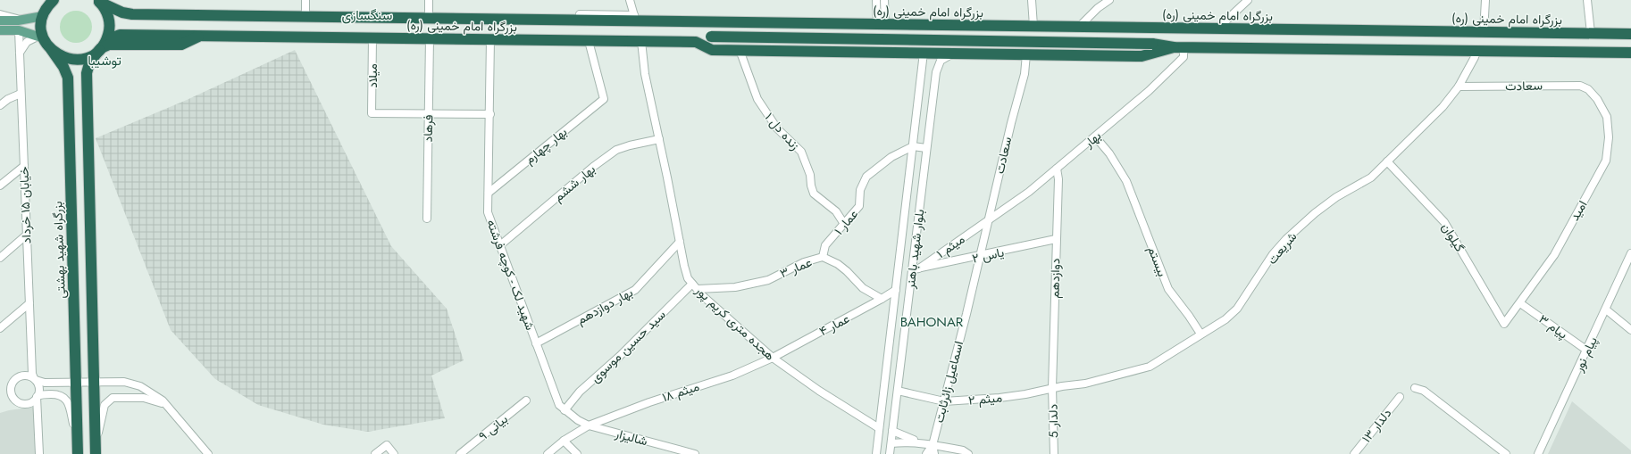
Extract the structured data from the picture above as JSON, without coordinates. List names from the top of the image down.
{
  "streets": {
    "highway": ["بزرگراه امام خمینی (ره)", "بزرگراه شهید بهشتی"],
    "street": [
      "میلاد",
      "سعادت",
      "فرهاد",
      "زنده دل ۱",
      "بهار",
      "بهار چهارم",
      "بهار ششم",
      "خیابان ۱۵ خرداد",
      "امید",
      "عمار ۱",
      "گیلوان",
      "میثم ۱",
      "شریعت",
      "بلوار شهید باهنر",
      "یاس ۲",
      "بیستم",
      "عمار ۳",
      "شهید لک - کوچه فرشته",
      "دوازدهم",
      "بهار دوازدهم",
      "هجده متری کریم پور",
      "عمار ۴",
      "پیام ۳",
      "سید حسین موسوی",
      "پیام نور",
      "اسماعیل زائرثابت",
      "میثم ۱۸",
      "میثم ۲",
      "دلدار 5",
      "دلدار ۱۳",
      "بیانی ۹",
      "شالیزار"
    ]
  },
  "crossings": [
    ["بزرگراه امام خمینی (ره)", "میلاد"],
    ["بزرگراه امام خمینی (ره)", "سعادت"],
    ["بزرگراه امام خمینی (ره)", "فرهاد"],
    ["بزرگراه امام خمینی (ره)", "زنده دل ۱"],
    ["بزرگراه امام خمینی (ره)", "بهار"],
    ["بزرگراه امام خمینی (ره)", "بهار چهارم"],
    ["بزرگراه امام خمینی (ره)", "شریعت"],
    ["بزرگراه امام خمینی (ره)", "بلوار شهید باهنر"],
    ["بزرگراه امام خمینی (ره)", "شهید لک - کوچه فرشته"],
    ["بزرگراه امام خمینی (ره)", "هجده متری کریم پور"],
    ["میلاد", "فرهاد"],
    ["سعادت", "بهار"],
    ["سعادت", "امید"],
    ["سعادت", "میثم ۱"],
    ["سعادت", "شریعت"],
    ["سعادت", "یاس ۲"],
    ["سعادت", "اسماعیل زائرثابت"],
    ["زنده دل ۱", "عمار ۱"],
    ["بهار", "میثم ۱"],
    ["بهار", "بیستم"],
    ["بهار", "دوازدهم"],
    ["بهار چهارم", "شهید لک - کوچه فرشته"],
    ["بهار ششم", "شهید لک - کوچه فرشته"],
    ["بهار ششم", "هجده متری کریم پور"],
    ["امید", "گیلوان"],
    ["امید", "پیام ۳"],
    ["عمار ۱", "بلوار شهید باهنر"],
    ["عمار ۱", "عمار ۳"],
    ["گیلوان", "شریعت"],
    ["میثم ۱", "بلوار شهید باهنر"],
    ["میثم ۱", "یاس ۲"],
    ["شریعت", "بیستم"],
    ["شریعت", "دوازدهم"],
    ["شریعت", "میثم ۲"],
    ["شریعت", "دلدار 5"],
    ["بلوار شهید باهنر", "یاس ۲"],
    ["بلوار شهید باهنر", "هجده متری کریم پور"],
    ["بلوار شهید باهنر", "عمار ۴"],
    ["بلوار شهید باهنر", "میثم ۲"],
    ["یاس ۲", "دوازدهم"],
    ["یاس ۲", "اسماعیل زائرثابت"],
    ["عمار ۳", "هجده متری کریم پور"],
    ["عمار ۳", "عمار ۴"],
    ["عمار ۳", "سید حسین موسوی"],
    ["شهید لک - کوچه فرشته", "بهار دوازدهم"],
    ["شهید لک - کوچه فرشته", "سید حسین موسوی"],
    ["شهید لک - کوچه فرشته", "میثم ۱۸"],
    ["شهید لک - کوچه فرشته", "شالیزار"],
    ["دوازدهم", "میثم ۲"],
    ["دوازدهم", "دلدار 5"],
    ["بهار دوازدهم", "هجده متری کریم پور"],
    ["هجده متری کریم پور", "عمار ۴"],
    ["هجده متری کریم پور", "سید حسین موسوی"],
    ["هجده متری کریم پور", "میثم ۱۸"],
    ["عمار ۴", "میثم ۱۸"],
    ["پیام ۳", "پیام نور"],
    ["اسماعیل زائرثابت", "میثم ۲"],
    ["میثم ۱۸", "شالیزار"],
    ["میثم ۲", "دلدار 5"]
  ],
  "districts": ["سنگسازی", "توشیبا", "BAHONAR"]
}
